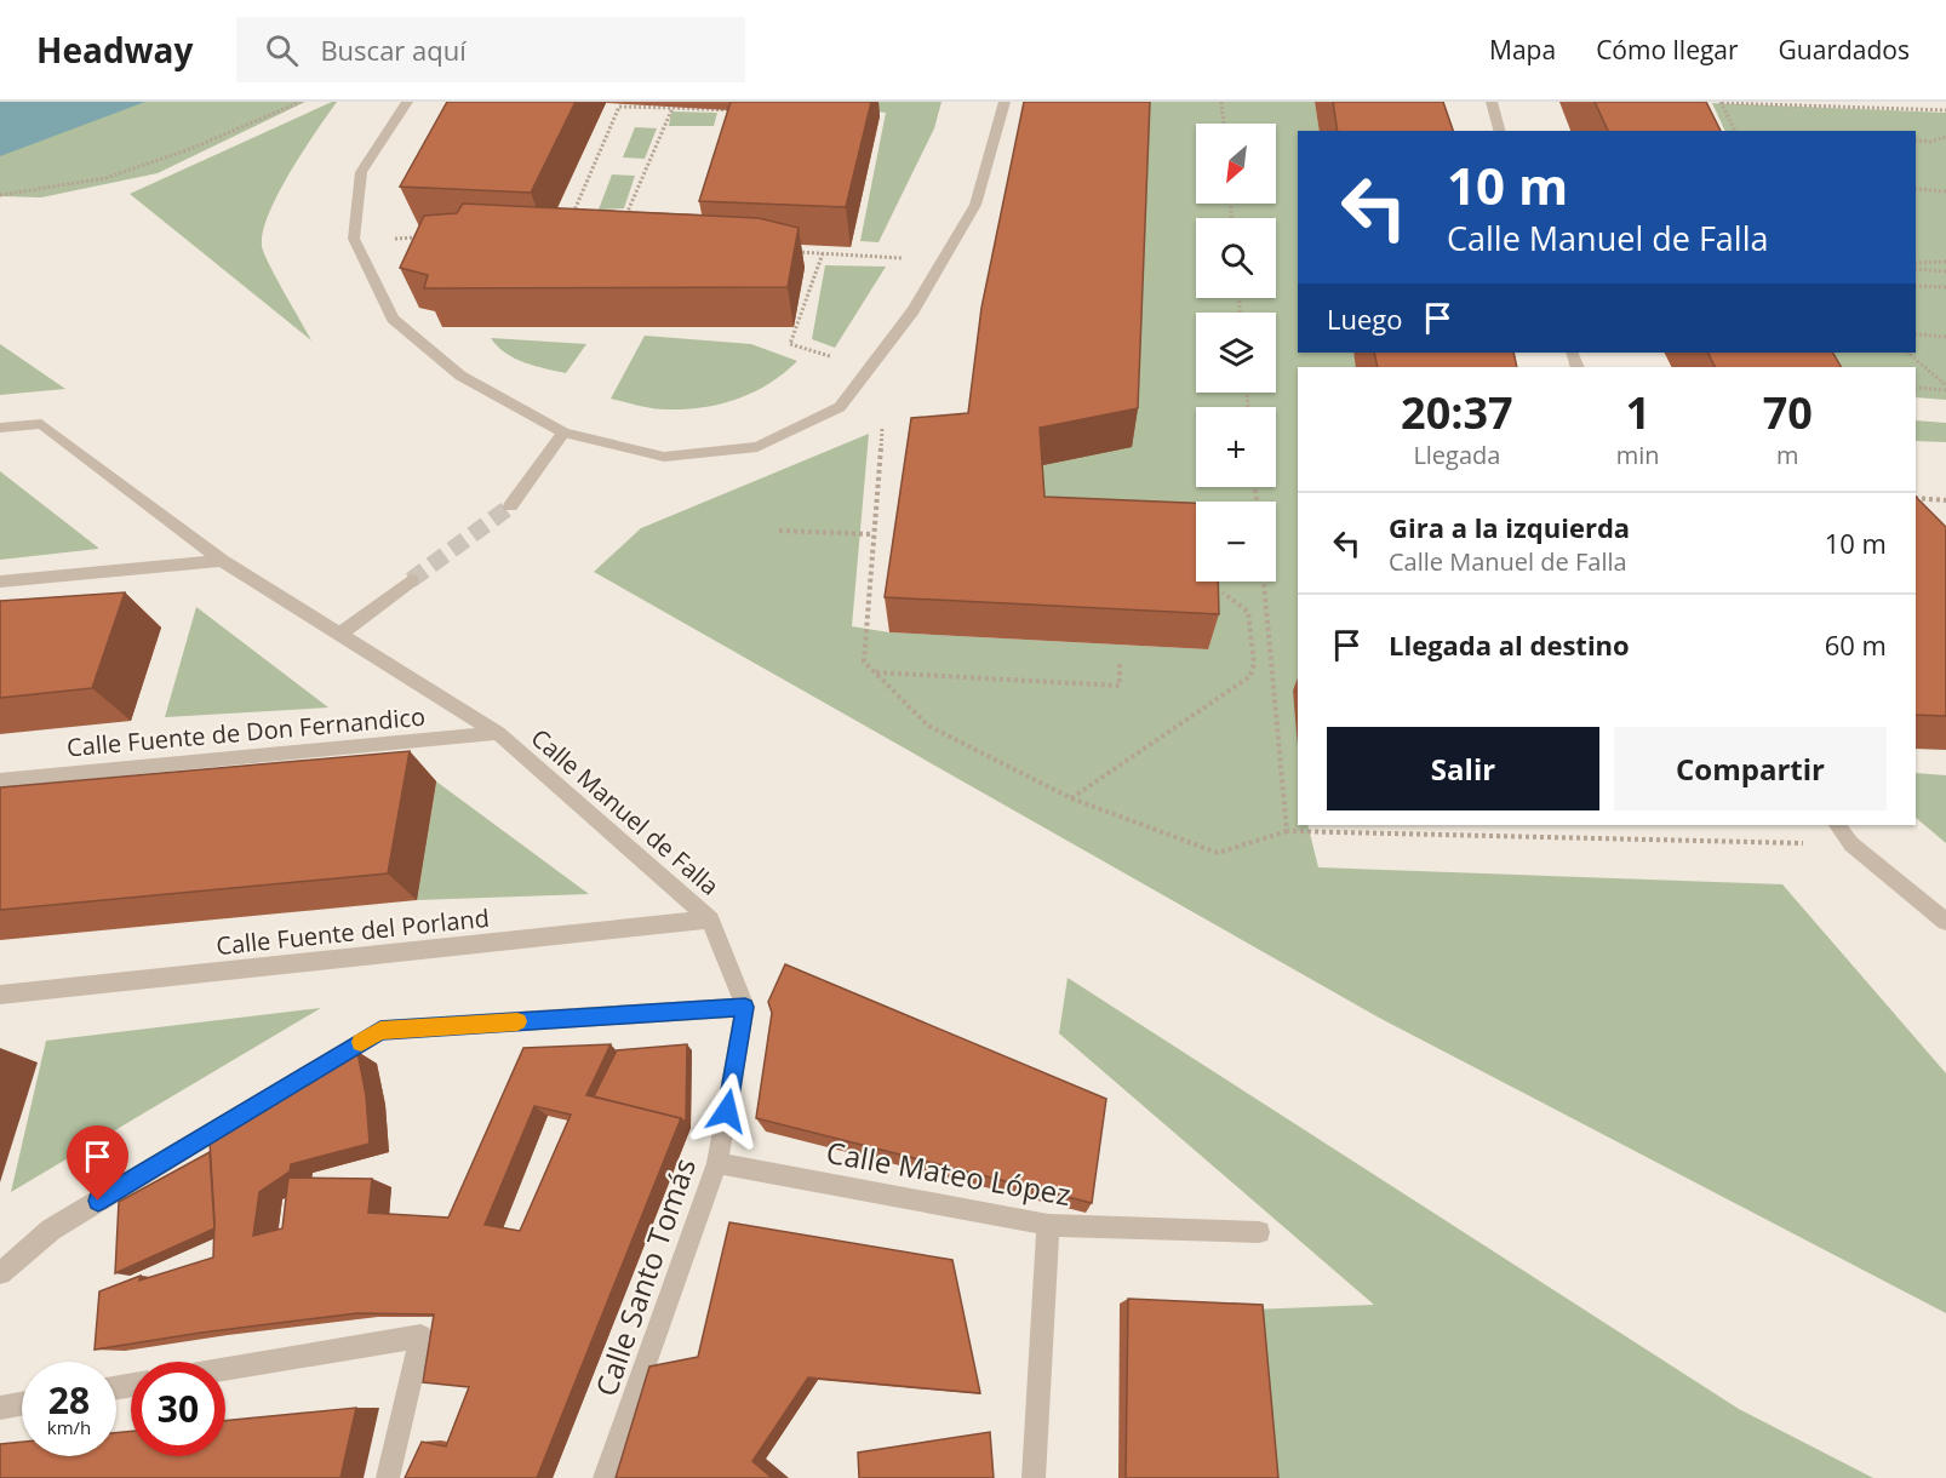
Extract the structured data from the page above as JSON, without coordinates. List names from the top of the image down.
{
  "streets": {
    "street": [
      "Calle Fuente de Don Fernandico",
      "Calle Manuel de Falla",
      "Calle Fuente del Porland",
      "Calle Mateo López",
      "Calle Santo Tomás"
    ]
  },
  "crossings": [
    ["Calle Fuente de Don Fernandico", "Calle Manuel de Falla"],
    ["Calle Manuel de Falla", "Calle Fuente del Porland"],
    ["Calle Manuel de Falla", "Calle Santo Tomás"],
    ["Calle Mateo López", "Calle Santo Tomás"]
  ],
  "north": "bottom left",
  "page": {
    "header": "Headway",
    "search": "Buscar aquí",
    "nav": ["Mapa", "Cómo llegar", "Guardados"],
    "map_buttons": ["+", "−"],
    "turn": ["10 m", "Calle Manuel de Falla"],
    "then": "Luego",
    "eta": [
      "20:37",
      "Llegada",
      "1",
      "min",
      "70",
      "m"
    ],
    "list": [
      {
        "name": "Gira a la izquierda",
        "note": "Calle Manuel de Falla",
        "value": "10 m"
      },
      {
        "name": "Llegada al destino",
        "value": "60 m"
      }
    ],
    "buttons": ["Salir", "Compartir"],
    "speed": "28 km/h",
    "limit": "30"
  }
}
